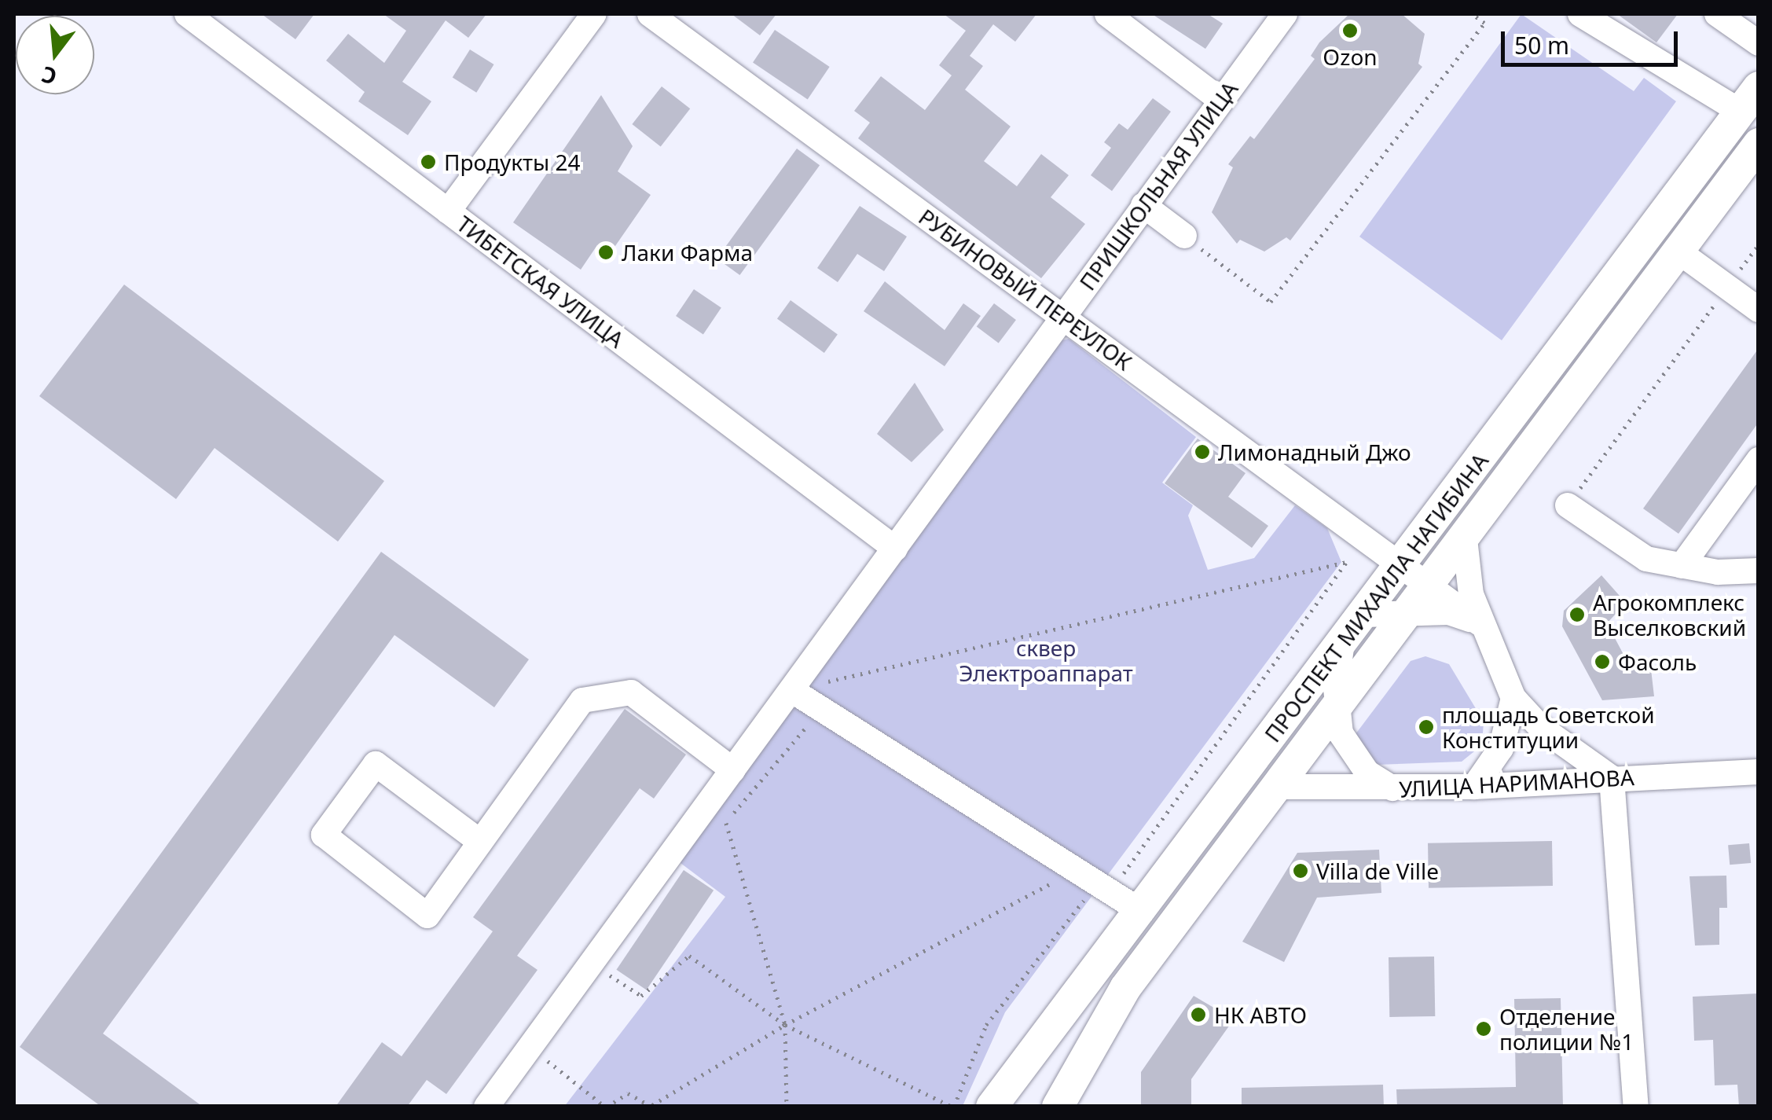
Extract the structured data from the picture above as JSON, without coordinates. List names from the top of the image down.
{
  "streets": {
    "main road": ["ПРОСПЕКТ МИХАИЛА НАГИБИНА"],
    "street": [
      "ПРИШКОЛЬНАЯ УЛИЦА",
      "ТИБЕТСКАЯ УЛИЦА",
      "РУБИНОВЫЙ ПЕРЕУЛОК",
      "УЛИЦА НАРИМАНОВА"
    ]
  },
  "crossings": [
    ["ПРИШКОЛЬНАЯ УЛИЦА", "ТИБЕТСКАЯ УЛИЦА"],
    ["ПРИШКОЛЬНАЯ УЛИЦА", "РУБИНОВЫЙ ПЕРЕУЛОК"],
    ["РУБИНОВЫЙ ПЕРЕУЛОК", "ПРОСПЕКТ МИХАИЛА НАГИБИНА"],
    ["ПРОСПЕКТ МИХАИЛА НАГИБИНА", "УЛИЦА НАРИМАНОВА"]
  ],
  "parks": ["cквер Электроаппарат"],
  "places": [
    "Ozon",
    "Продукты 24",
    "Лаки Фарма",
    "Лимонадный Джо",
    "Агрокомплекс Выселковский",
    "Фасоль",
    "площадь Советской Конституции",
    "Villa de Ville",
    "НК АВТО",
    "Отделение полиции №1"
  ],
  "scale_bar": "50 m",
  "north": "bottom"
}
